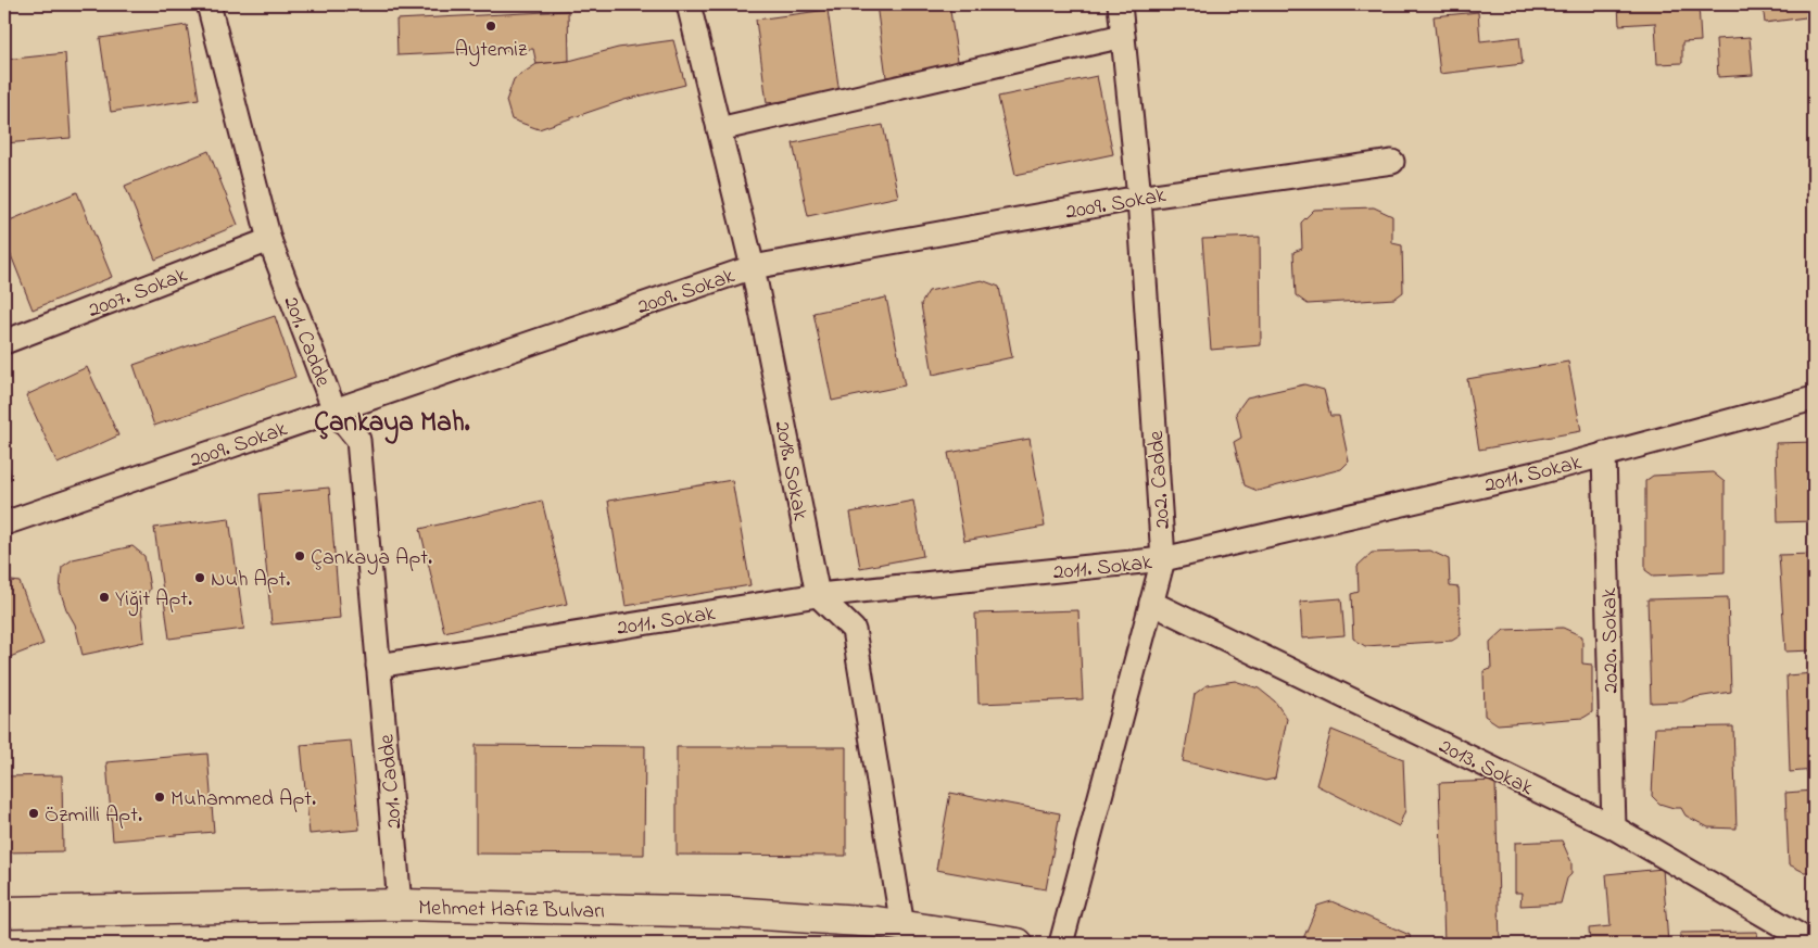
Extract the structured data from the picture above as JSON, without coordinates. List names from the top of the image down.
{
  "streets": {
    "main road": ["Mehmet Hafız Bulvarı"],
    "street": [
      "2009. Sokak",
      "2007. Sokak",
      "201. Cadde",
      "2018. Sokak",
      "2011. Sokak",
      "202. Cadde",
      "2020. Sokak",
      "2013. Sokak"
    ]
  },
  "crossings": [
    ["2009. Sokak", "201. Cadde"],
    ["2009. Sokak", "2018. Sokak"],
    ["2009. Sokak", "202. Cadde"],
    ["2007. Sokak", "201. Cadde"],
    ["201. Cadde", "2011. Sokak"],
    ["201. Cadde", "Mehmet Hafız Bulvarı"],
    ["2018. Sokak", "2011. Sokak"],
    ["2011. Sokak", "202. Cadde"],
    ["2011. Sokak", "2020. Sokak"],
    ["202. Cadde", "2013. Sokak"],
    ["2020. Sokak", "2013. Sokak"]
  ],
  "districts": ["Çankaya Mah."],
  "places": [
    "Aytemiz",
    "Çankaya Apt.",
    "Nuh Apt.",
    "Yiğit Apt.",
    "Muhammed Apt.",
    "Özmilli Apt."
  ]
}
